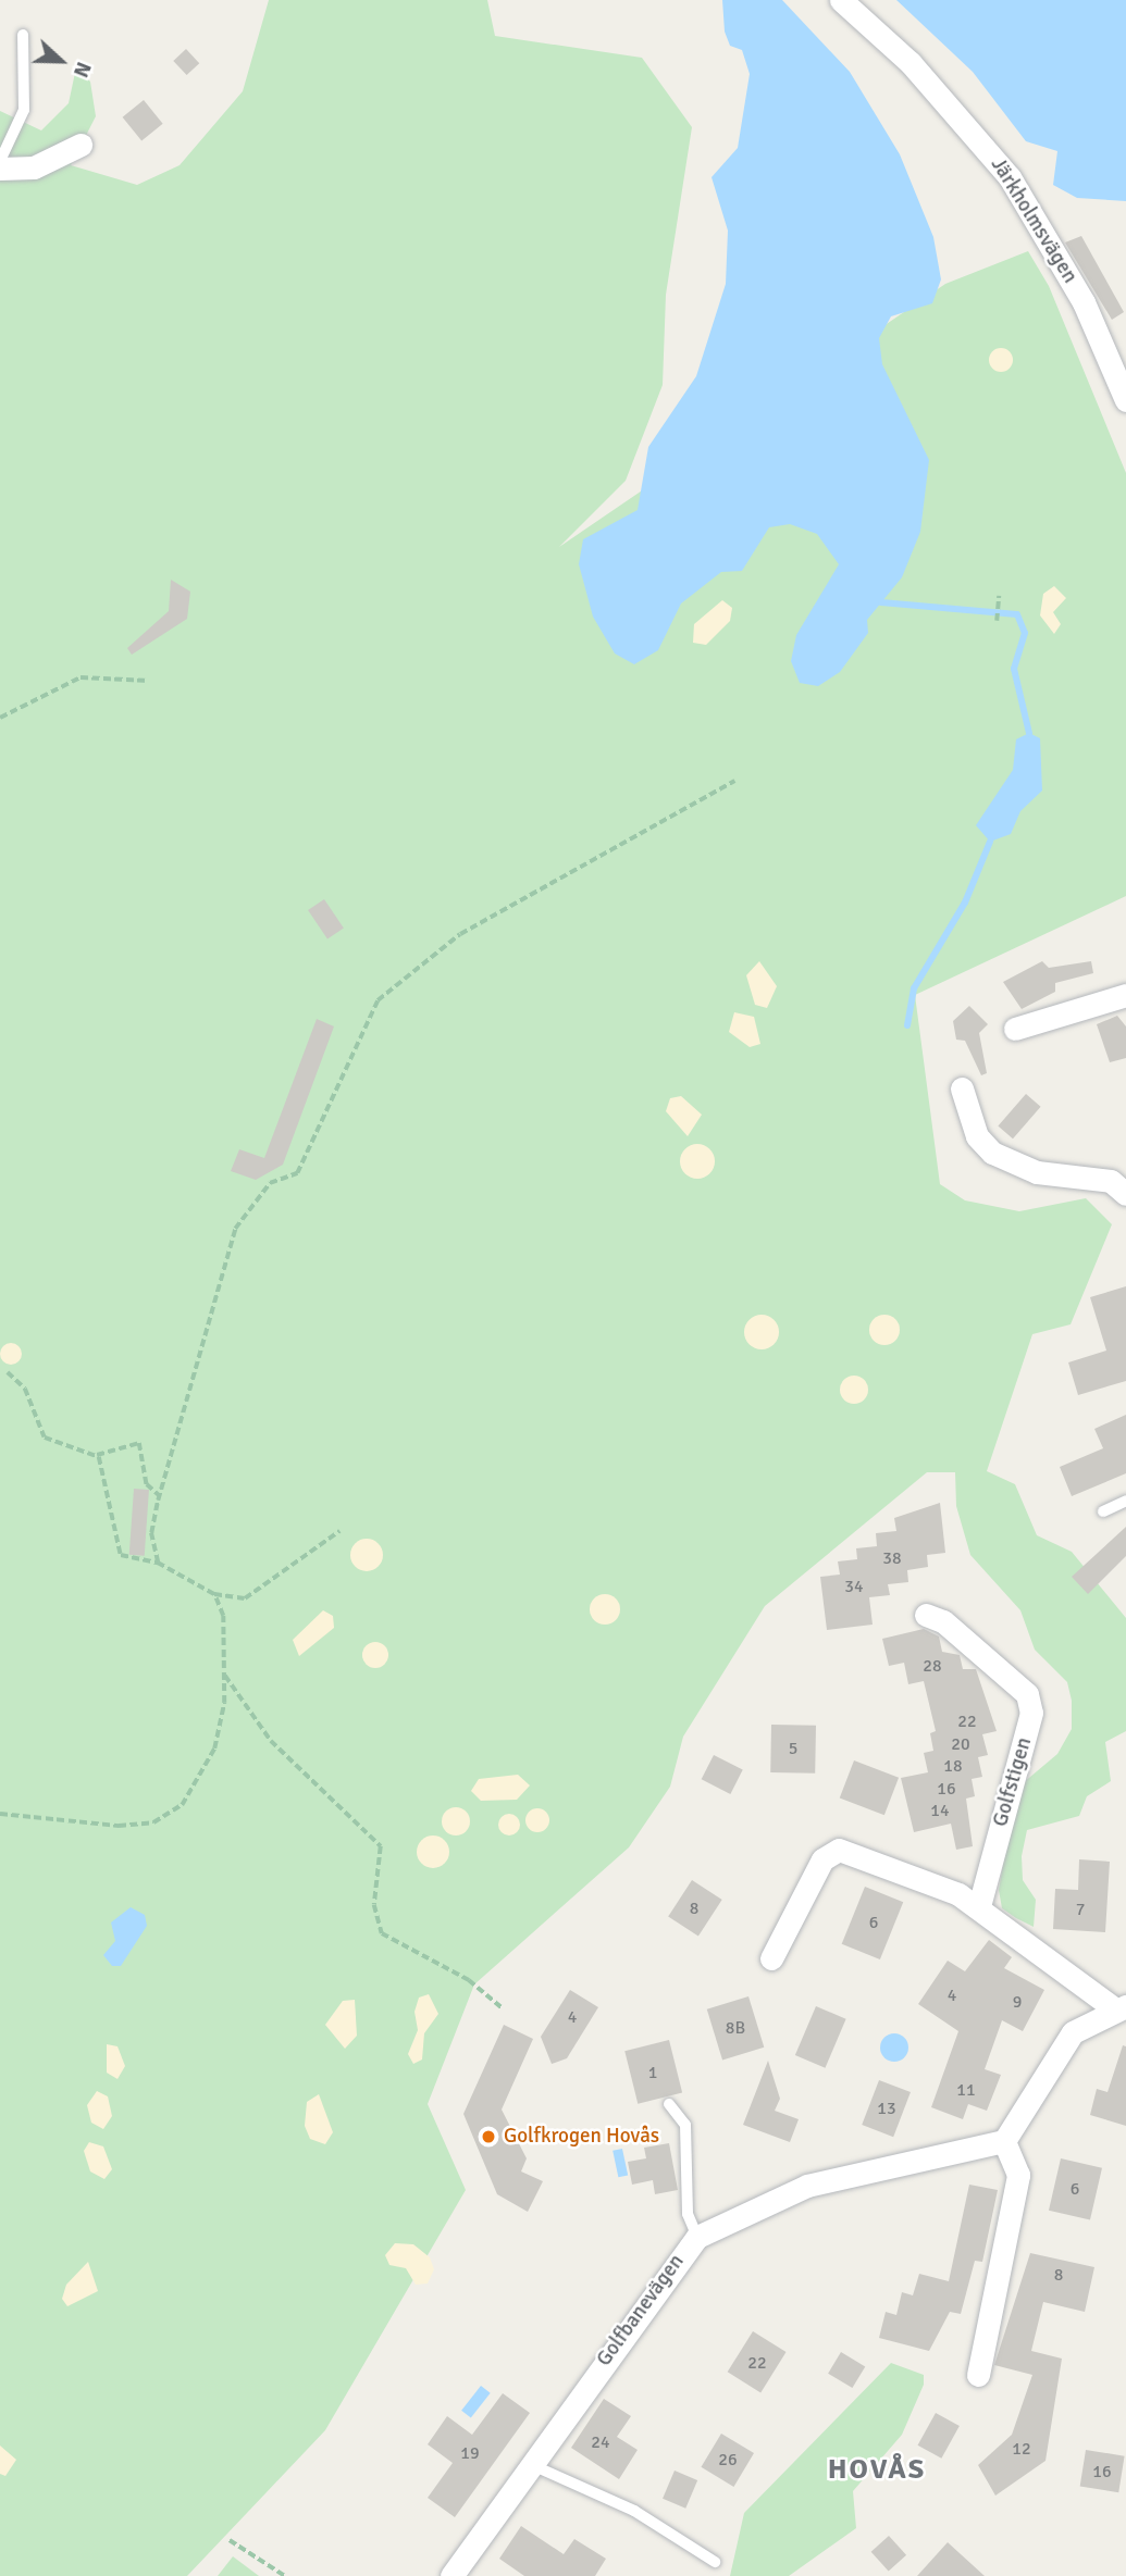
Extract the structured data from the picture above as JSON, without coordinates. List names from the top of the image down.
{
  "streets": {
    "street": ["Järkholmsvägen", "Golfstigen", "Golfbanevägen"]
  },
  "districts": ["HOVÅS"],
  "places": ["Golfkrogen Hovås"],
  "house_numbers": [
    "38",
    "34",
    "28",
    "22",
    "20",
    "5",
    "18",
    "16",
    "14",
    "8",
    "7",
    "6",
    "4",
    "9",
    "4",
    "8B",
    "1",
    "11",
    "13",
    "6",
    "8",
    "22",
    "24",
    "12",
    "19",
    "26",
    "16"
  ],
  "north": "right"
}
